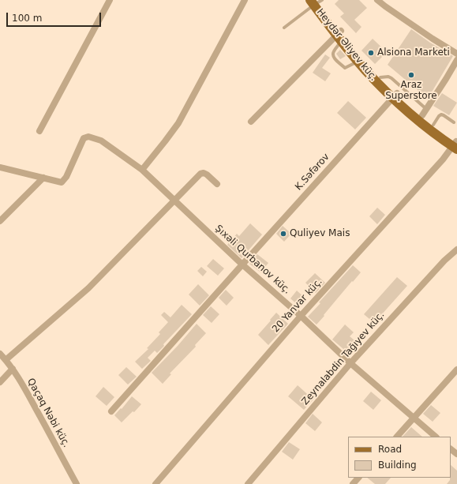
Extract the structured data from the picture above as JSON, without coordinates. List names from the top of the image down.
{
  "streets": {
    "main road": ["Heydər Əliyev küç."],
    "street": [
      "K.Səfərov",
      "Şıxəli Qurbanov küç.",
      "20 Yanvar küç.",
      "Zeynalabdin Tağıyev küç.",
      "Qaçaq Nəbi küç."
    ]
  },
  "crossings": [
    ["Heydər Əliyev küç.", "K.Səfərov"],
    ["Heydər Əliyev küç.", "20 Yanvar küç."],
    ["K.Səfərov", "Şıxəli Qurbanov küç."],
    ["Şıxəli Qurbanov küç.", "20 Yanvar küç."],
    ["Şıxəli Qurbanov küç.", "Zeynalabdin Tağıyev küç."]
  ],
  "places": ["Alsiona Marketi", "Araz Superstore", "Quliyev Mais"],
  "legend": ["Road", "Building"],
  "scale_bar": "100 m"
}
